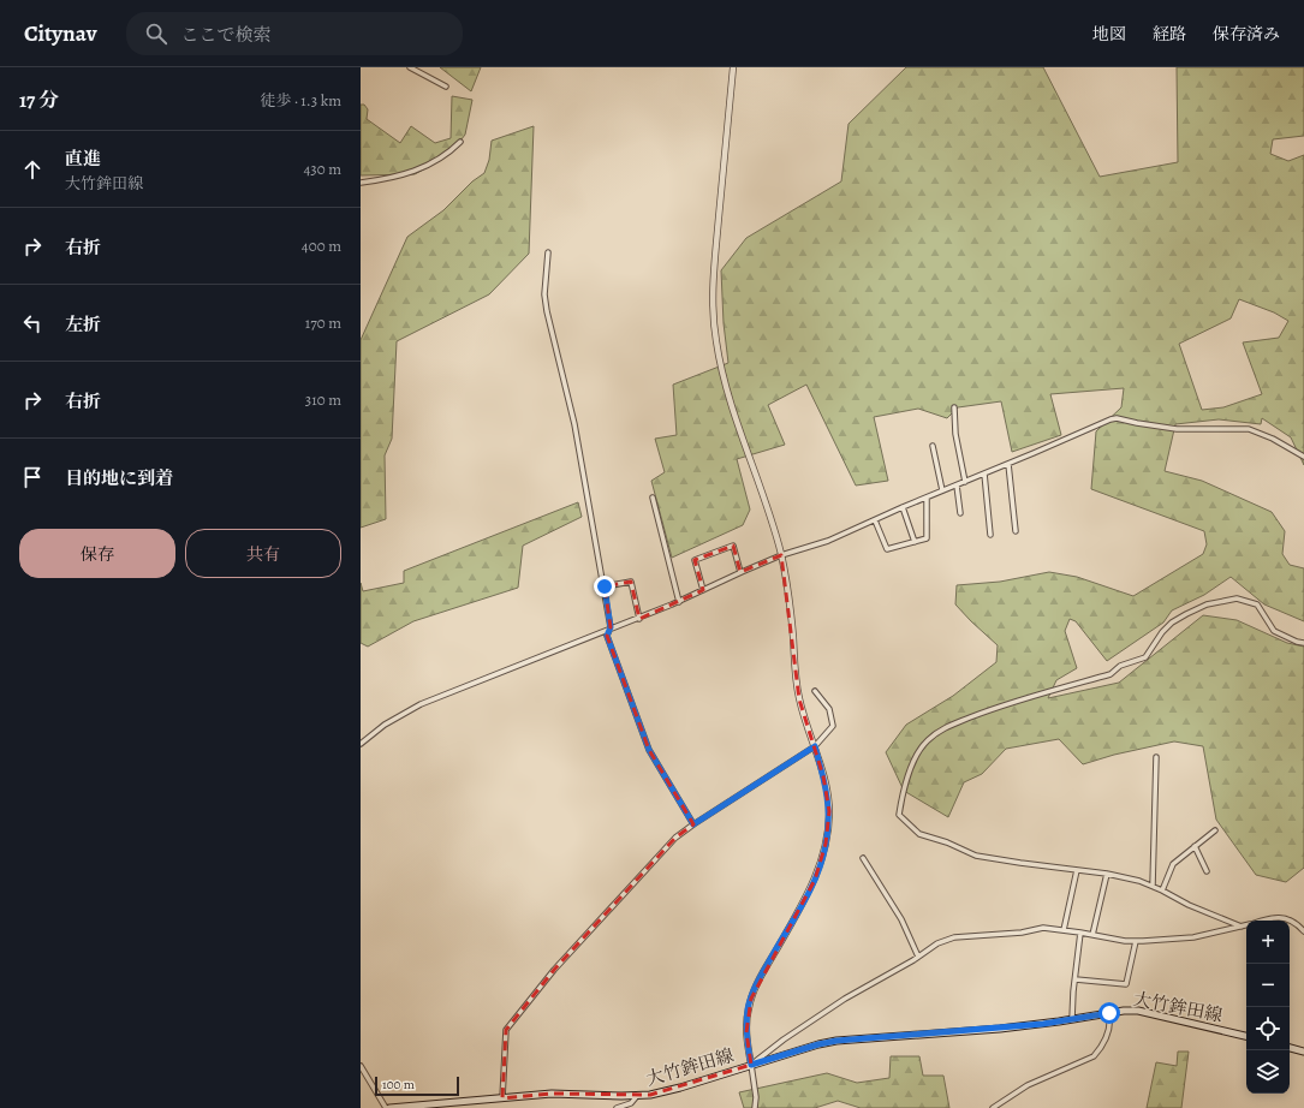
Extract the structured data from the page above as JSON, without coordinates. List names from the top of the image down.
{
  "streets": {
    "main road": ["大竹鉾田線"]
  },
  "scale_bar": "100 m",
  "page": {
    "header": "Citynav",
    "search": "ここで検索",
    "nav": ["地図", "経路", "保存済み"],
    "heading": ["17 分", "徒歩 · 1.3 km"],
    "list": [
      ["直進", "大竹鉾田線", "430 m"],
      ["右折", "400 m"],
      ["左折", "170 m"],
      ["右折", "310 m"],
      "目的地に到着"
    ],
    "buttons": ["保存", "共有"],
    "map_buttons": ["+", "−"],
    "scale": "100 m"
  }
}
